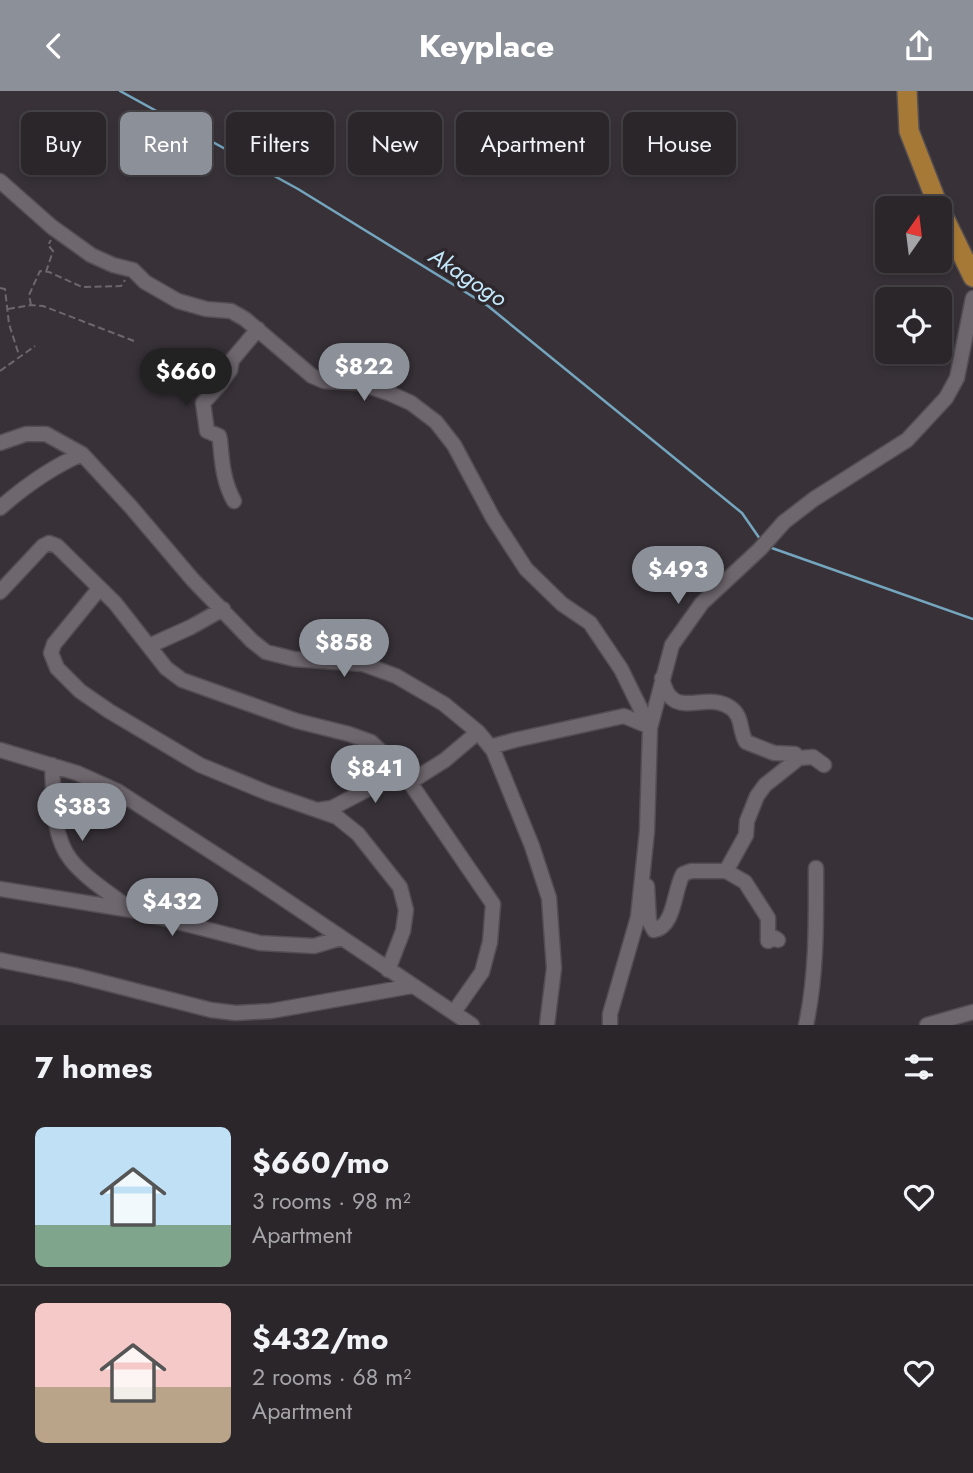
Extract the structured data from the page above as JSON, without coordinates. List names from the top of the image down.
{
  "water": ["Akagogo"],
  "north": "top",
  "page": {
    "header": "Keyplace",
    "chip": [
      "Buy",
      "Rent",
      "Filters",
      "New",
      "Apartment",
      "House"
    ],
    "price": [
      "$822",
      "$660",
      "$493",
      "$858",
      "$841",
      "$383",
      "$432"
    ],
    "heading": "7 homes",
    "list": [
      {
        "name": "$660/mo",
        "note": "3 rooms · 98 m² · Apartment"
      },
      {
        "name": "$432/mo",
        "note": "2 rooms · 68 m² · Apartment"
      }
    ]
  }
}
